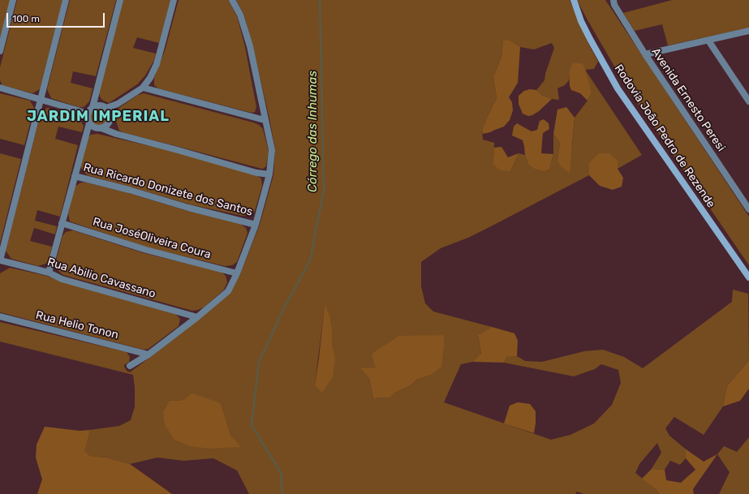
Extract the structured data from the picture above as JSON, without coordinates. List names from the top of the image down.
{
  "streets": {
    "main road": ["Rodovia João Pedro de Rezende"],
    "street": [
      "Avenida Ernesto Peresi",
      "Rua Ricardo Donizete dos Santos",
      "Rua JoséOliveira Coura",
      "Rua Abilio Cavassano",
      "Rua Helio Tonon"
    ]
  },
  "districts": ["JARDIM IMPERIAL"],
  "water": ["Córrego das Inhumas"],
  "scale_bar": "100 m"
}
